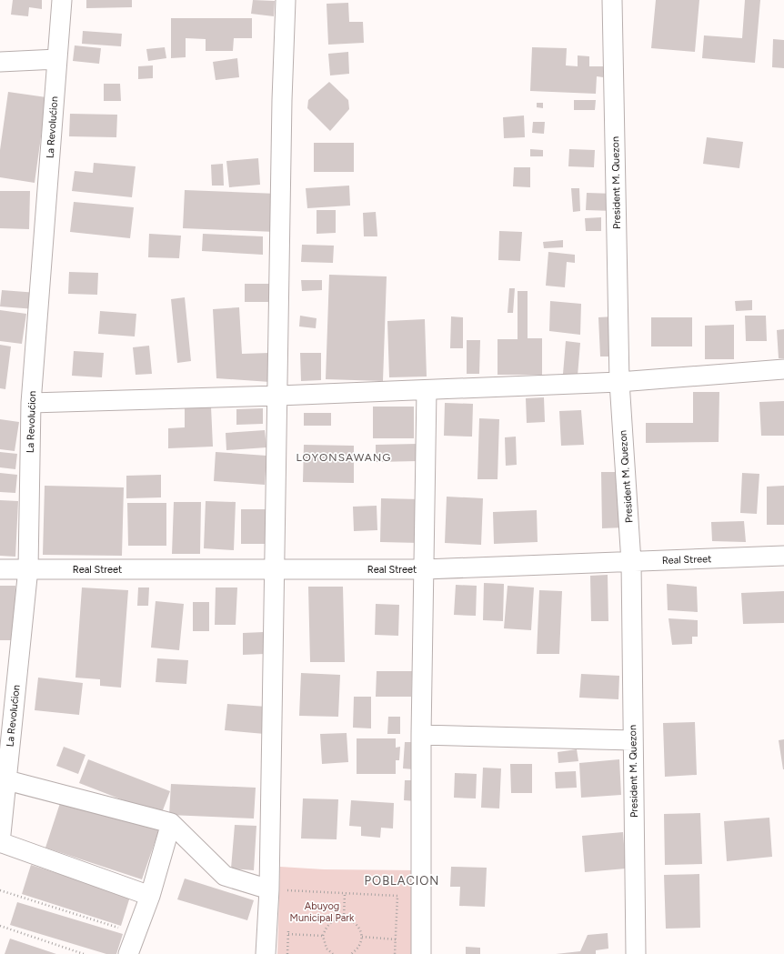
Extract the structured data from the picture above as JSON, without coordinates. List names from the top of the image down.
{
  "streets": {
    "street": ["La Revolućion", "President M. Quezon", "Real Street"]
  },
  "crossings": [
    ["La Revolućion", "Real Street"],
    ["President M. Quezon", "Real Street"]
  ],
  "districts": ["LOYONSAWANG", "POBLACION"],
  "parks": ["Abuyog Municipal Park"]
}
